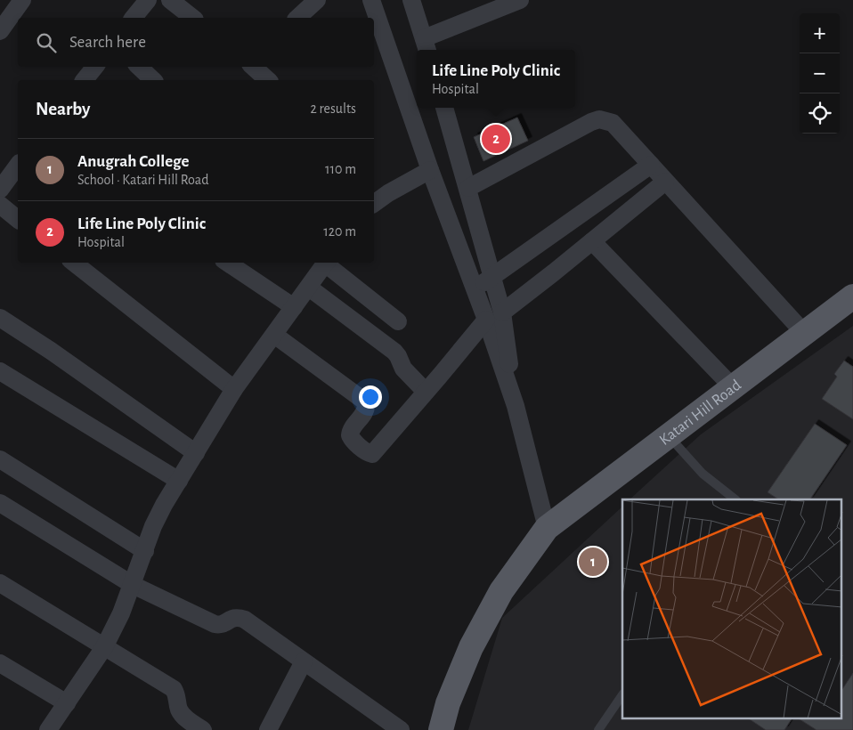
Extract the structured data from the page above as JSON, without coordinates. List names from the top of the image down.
{
  "streets": {
    "main road": ["Katari Hill Road"]
  },
  "page": {
    "map_buttons": ["+", "−"],
    "search": "Search here",
    "popup": ["Life Line Poly Clinic", "Hospital"],
    "heading": ["Nearby", "2 results"],
    "pins": ["2", "1"],
    "list": [
      {
        "mark": "1",
        "name": "Anugrah College",
        "note": "School · Katari Hill Road",
        "value": "110 m"
      },
      {
        "mark": "2",
        "name": "Life Line Poly Clinic",
        "note": "Hospital",
        "value": "120 m"
      }
    ]
  }
}
